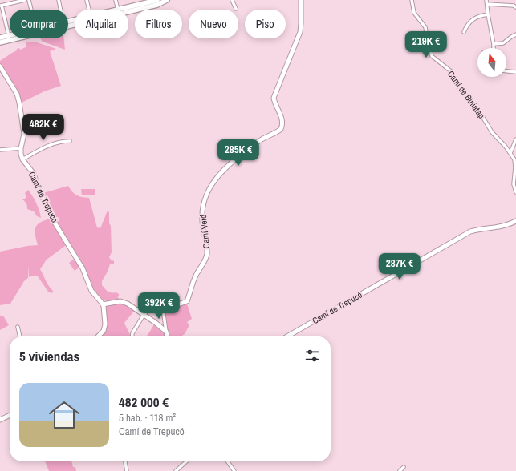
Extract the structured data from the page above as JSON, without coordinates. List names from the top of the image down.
{
  "streets": {
    "street": ["Camí de Biniatap", "Camí de Trepucó", "Camí Verd"]
  },
  "north": "top",
  "page": {
    "chip": [
      "Comprar",
      "Alquilar",
      "Filtros",
      "Nuevo",
      "Piso"
    ],
    "price": [
      "219K €",
      "482K €",
      "285K €",
      "287K €",
      "392K €"
    ],
    "heading": "5 viviendas",
    "list": [
      {
        "name": "482 000 €",
        "note": "5 hab. · 118 m² · Camí de Trepucó"
      }
    ]
  }
}
